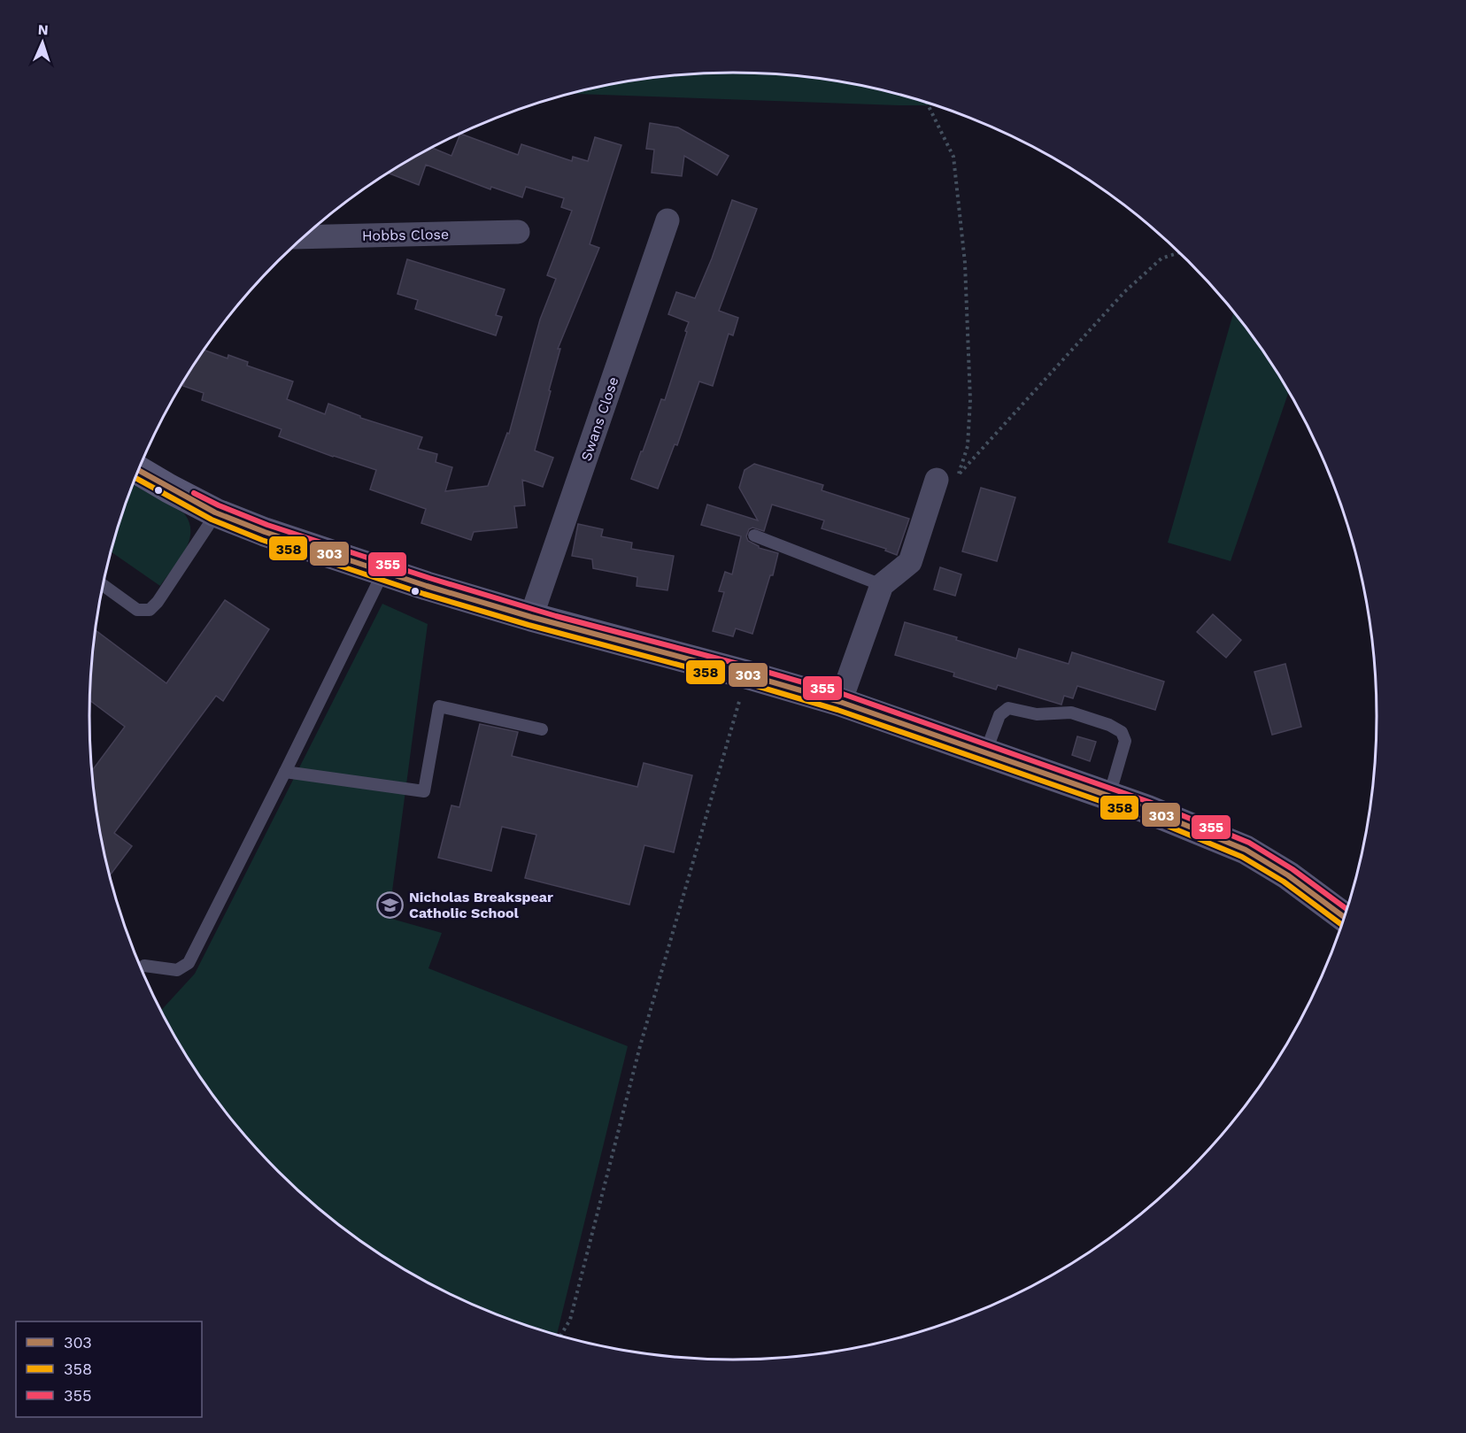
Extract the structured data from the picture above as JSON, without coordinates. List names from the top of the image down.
{
  "streets": {
    "street": ["Hobbs Close", "Swans Close"]
  },
  "places": {
    "school or university": ["Nicholas Breakspear Catholic School"]
  },
  "lines": ["transit line 303", "transit line 358", "transit line 355"],
  "legend": ["303", "358", "355"],
  "north": "top"
}
